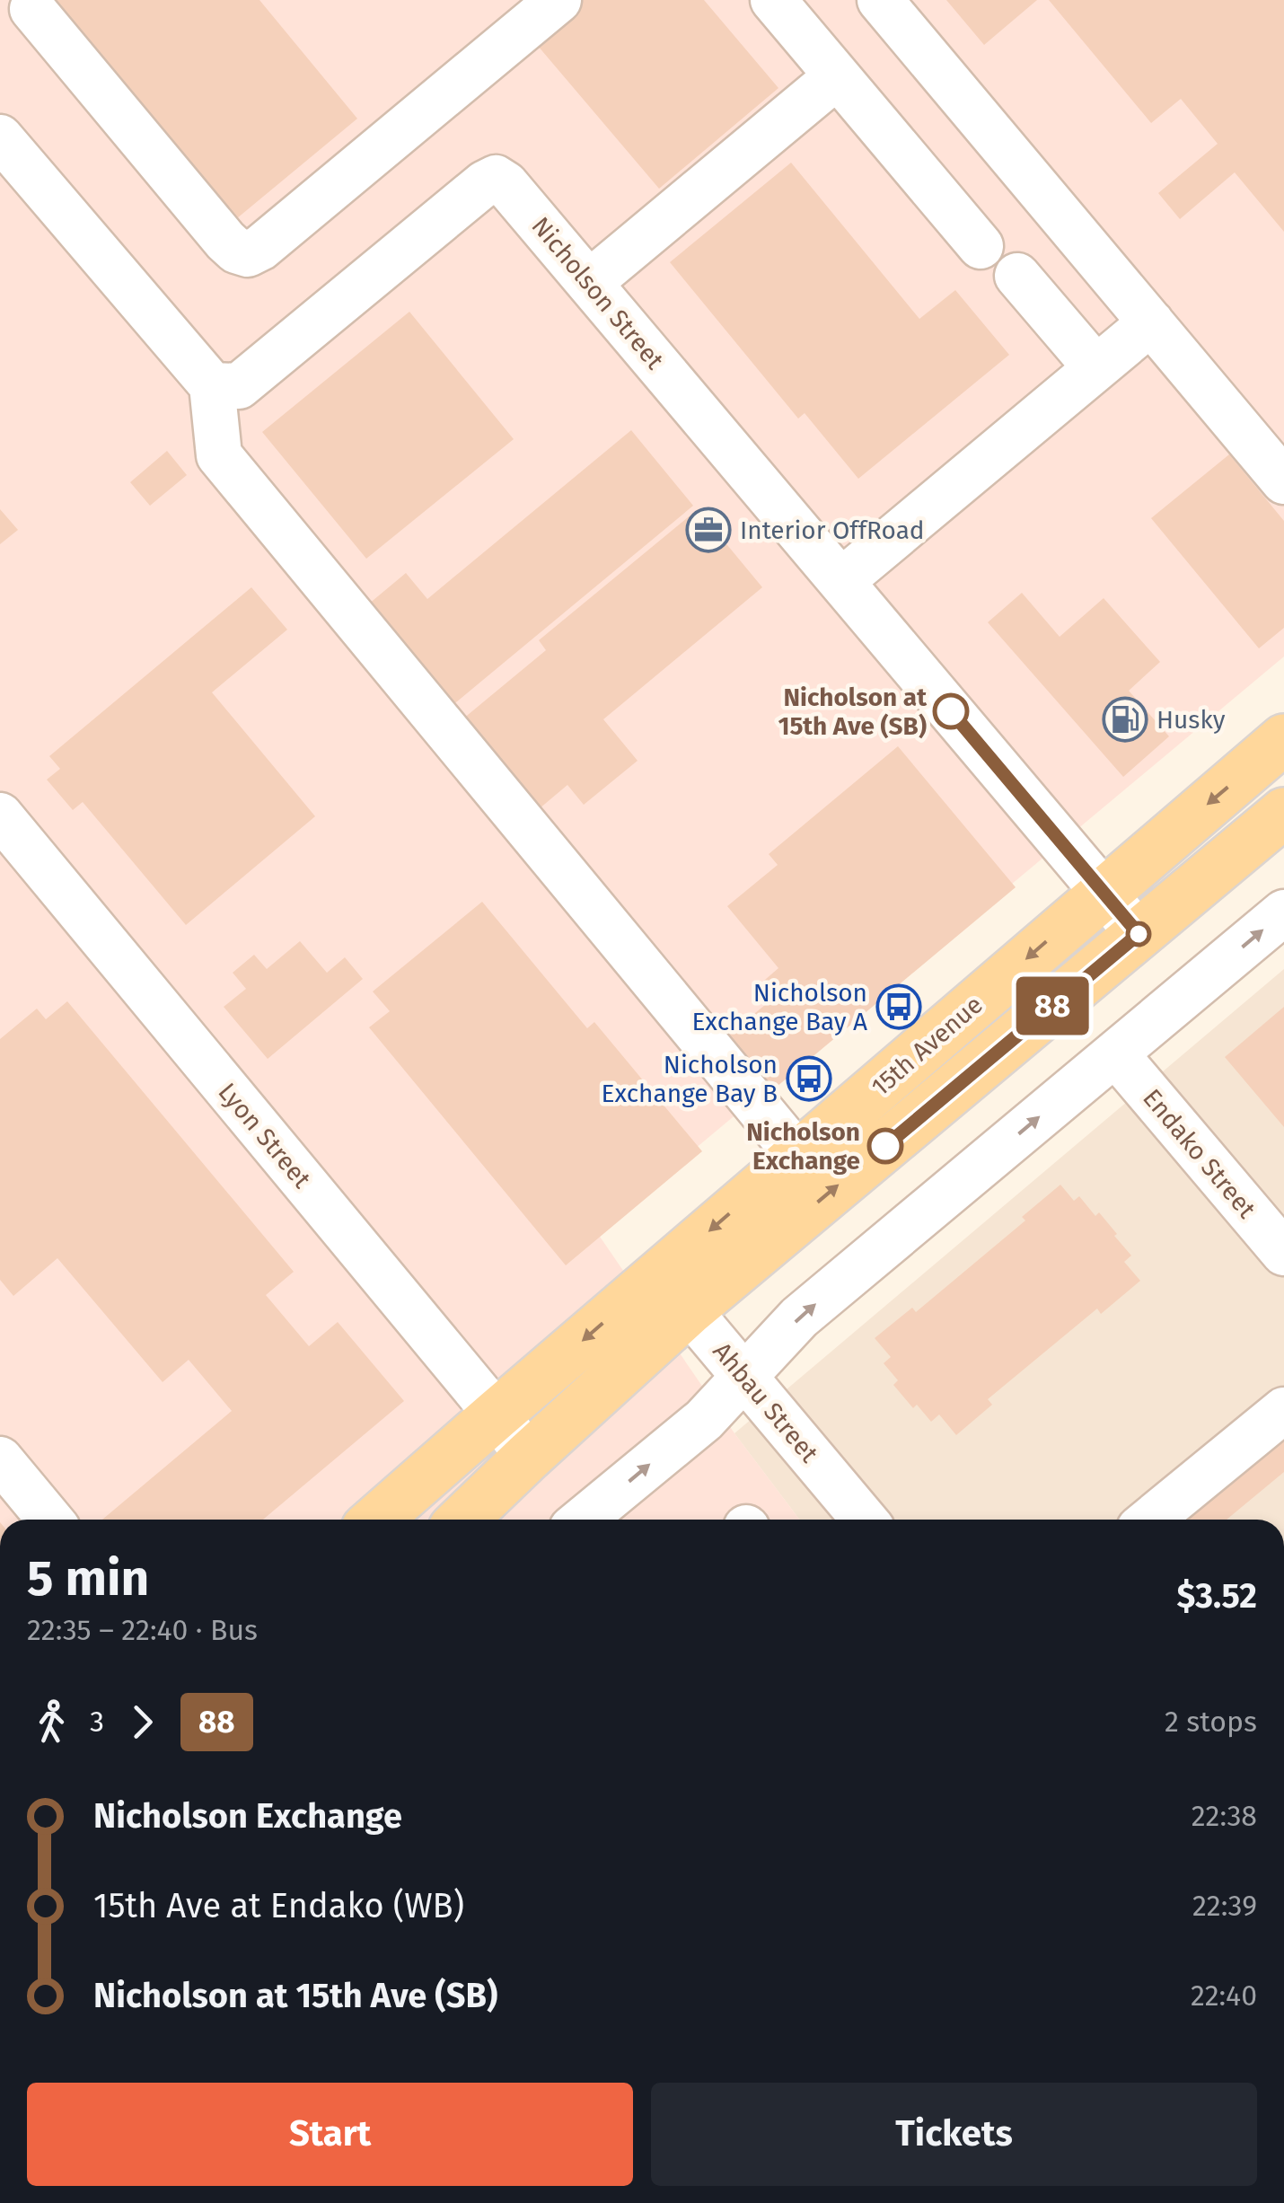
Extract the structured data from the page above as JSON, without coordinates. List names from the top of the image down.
{
  "streets": {
    "main road": ["15th Avenue"],
    "street": [
      "Nicholson Street",
      "Lyon Street",
      "Endako Street",
      "Ahbau Street"
    ]
  },
  "crossings": [
    ["Nicholson Street", "15th Avenue"],
    ["15th Avenue", "Lyon Street"],
    ["15th Avenue", "Ahbau Street"]
  ],
  "places": {
    "office": ["Interior OffRoad"],
    "other": ["Nicholson at 15th Ave (SB)", "Nicholson Exchange"],
    "fuel station": ["Husky"],
    "bus stop": ["Nicholson Exchange Bay A", "Nicholson Exchange Bay B"]
  },
  "lines": ["bus line 88"],
  "page": {
    "on_map": "88",
    "heading": ["5 min", "22:35 – 22:40 · Bus", "$3.52"],
    "legs": ["3", "88", "2 stops"],
    "list": [
      {
        "name": "Nicholson Exchange",
        "value": "22:38"
      },
      {
        "name": "15th Ave at Endako (WB)",
        "value": "22:39"
      },
      {
        "name": "Nicholson at 15th Ave (SB)",
        "value": "22:40"
      }
    ],
    "buttons": ["Start", "Tickets"]
  }
}
